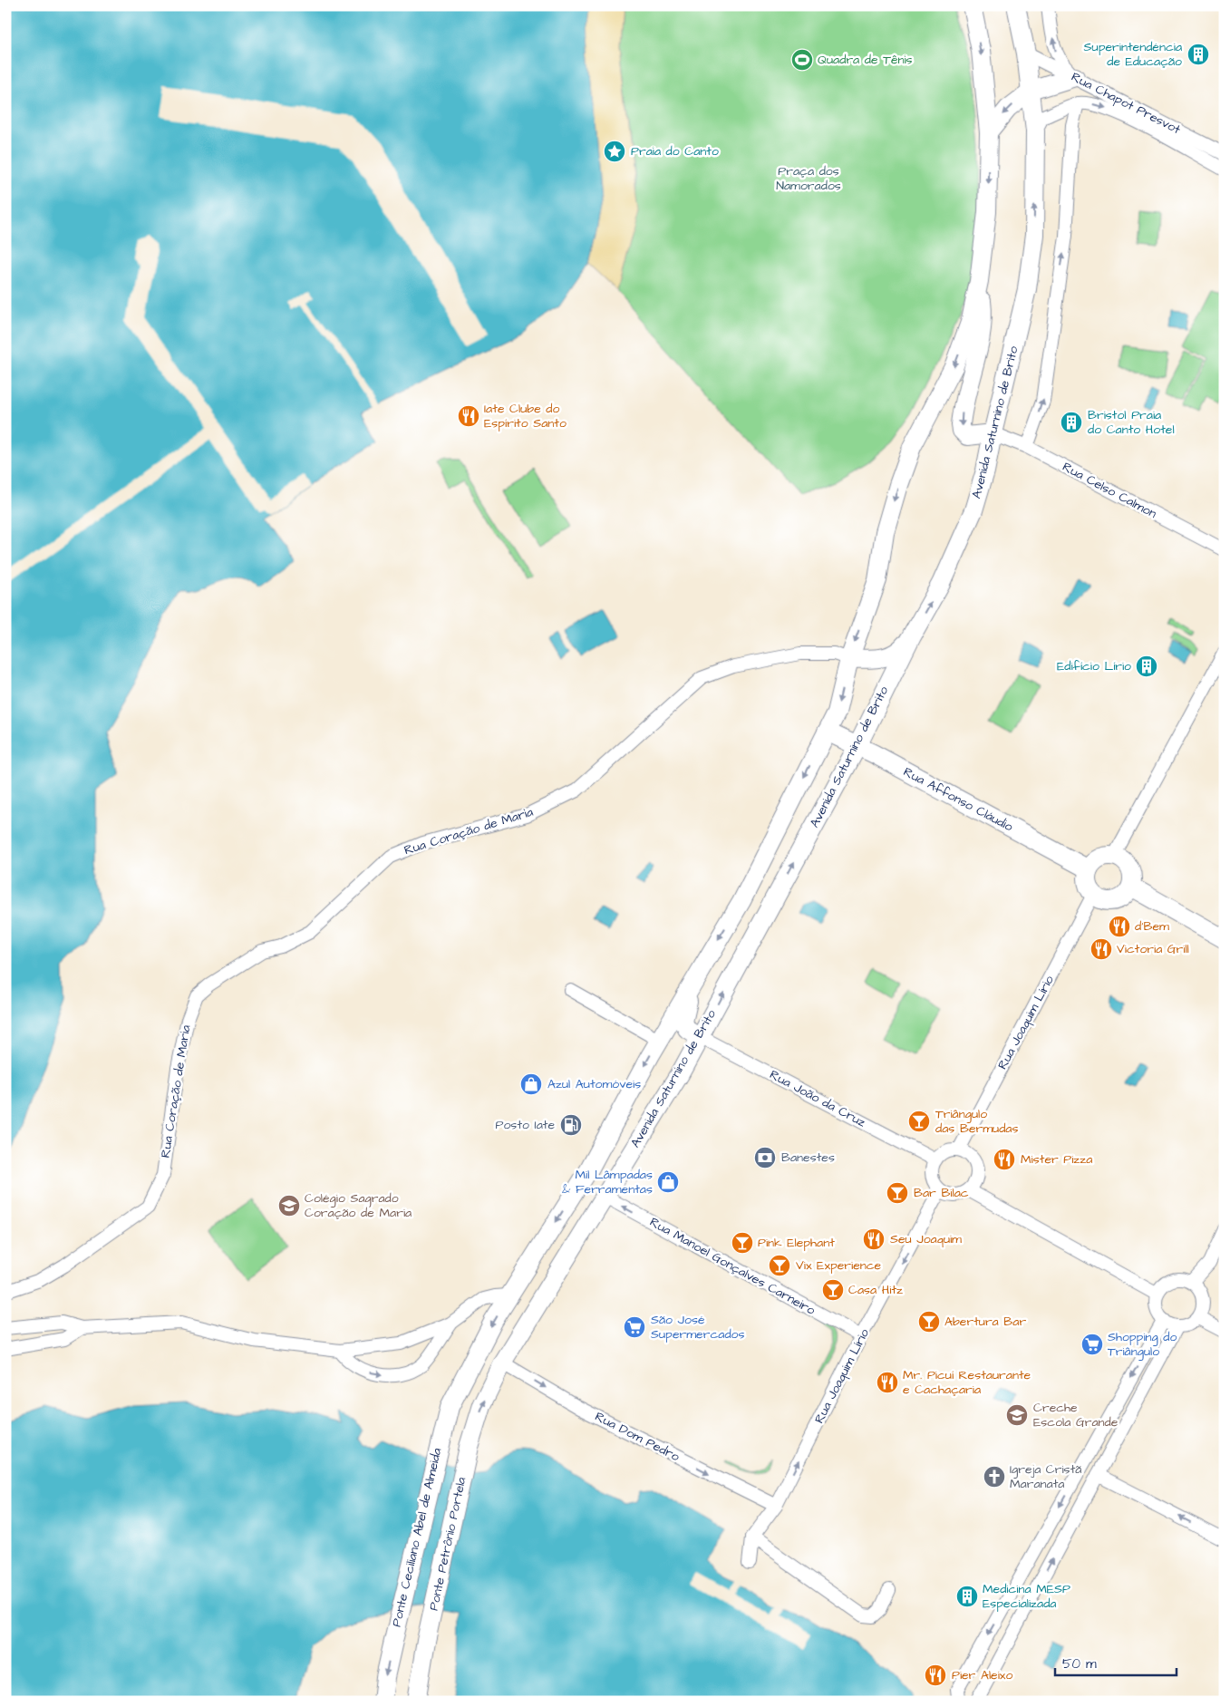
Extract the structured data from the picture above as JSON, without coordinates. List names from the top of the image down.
{
  "streets": {
    "main road": [
      "Avenida Saturnino de Brito",
      "Rua Affonso Cláudio",
      "Ponte Ceciliano Abel de Almeida",
      "Ponte Petrônio Portela"
    ],
    "street": [
      "Rua Chapot Presvot",
      "Rua Celso Calmon",
      "Rua Coração de Maria",
      "Rua Joaquim Lírio",
      "Rua João da Cruz",
      "Rua Manoel Gonçalves Carneiro",
      "Rua Dom Pedro"
    ]
  },
  "crossings": [
    ["Rua Chapot Presvot", "Avenida Saturnino de Brito"],
    ["Avenida Saturnino de Brito", "Rua Celso Calmon"],
    ["Avenida Saturnino de Brito", "Rua Affonso Cláudio"],
    ["Avenida Saturnino de Brito", "Rua João da Cruz"],
    ["Avenida Saturnino de Brito", "Rua Manoel Gonçalves Carneiro"],
    ["Avenida Saturnino de Brito", "Rua Dom Pedro"],
    ["Avenida Saturnino de Brito", "Ponte Petrônio Portela"],
    ["Rua Affonso Cláudio", "Rua Joaquim Lírio"],
    ["Rua Joaquim Lírio", "Rua João da Cruz"],
    ["Rua Joaquim Lírio", "Rua Manoel Gonçalves Carneiro"],
    ["Rua Joaquim Lírio", "Rua Dom Pedro"]
  ],
  "one_way": ["Rua Manoel Gonçalves Carneiro", "Rua Dom Pedro", "Ponte Ceciliano Abel de Almeida"],
  "parks": ["Praça dos Namorados"],
  "places": {
    "building": [
      "Superintendéncia de Educação",
      "Bristol Praia do Canto Hotel",
      "Edifício Lírio",
      "Medicina MESP Especializada"
    ],
    "sports": ["Quadra de Tênis"],
    "place": ["Praia do Canto"],
    "restaurant": [
      "Iate Clube do Espírito Santo",
      "d'Bem",
      "Victoria Grill",
      "Mister Pizza",
      "Seu Joaquim",
      "Mr. Picuí Restaurante e Cachaçaria",
      "Pier Aleixo"
    ],
    "shop": ["Azul Automóveis", "Mil Lâmpadas & Ferramentas"],
    "bar": [
      "Triângulo das Bermudas",
      "Bar Bilac",
      "Pink Elephant",
      "Vix Experience",
      "Casa Hitz",
      "Abertura Bar"
    ],
    "fuel station": ["Posto Iate"],
    "bank": ["Banestes"],
    "school or university": ["Colégio Sagrado Coração de Maria", "Creche Escola Grande"],
    "supermarket": ["São José Supermercados", "Shopping do Triângulo"],
    "church": ["Igreja Cristã Maranata"]
  },
  "scale_bar": "50 m"
}
